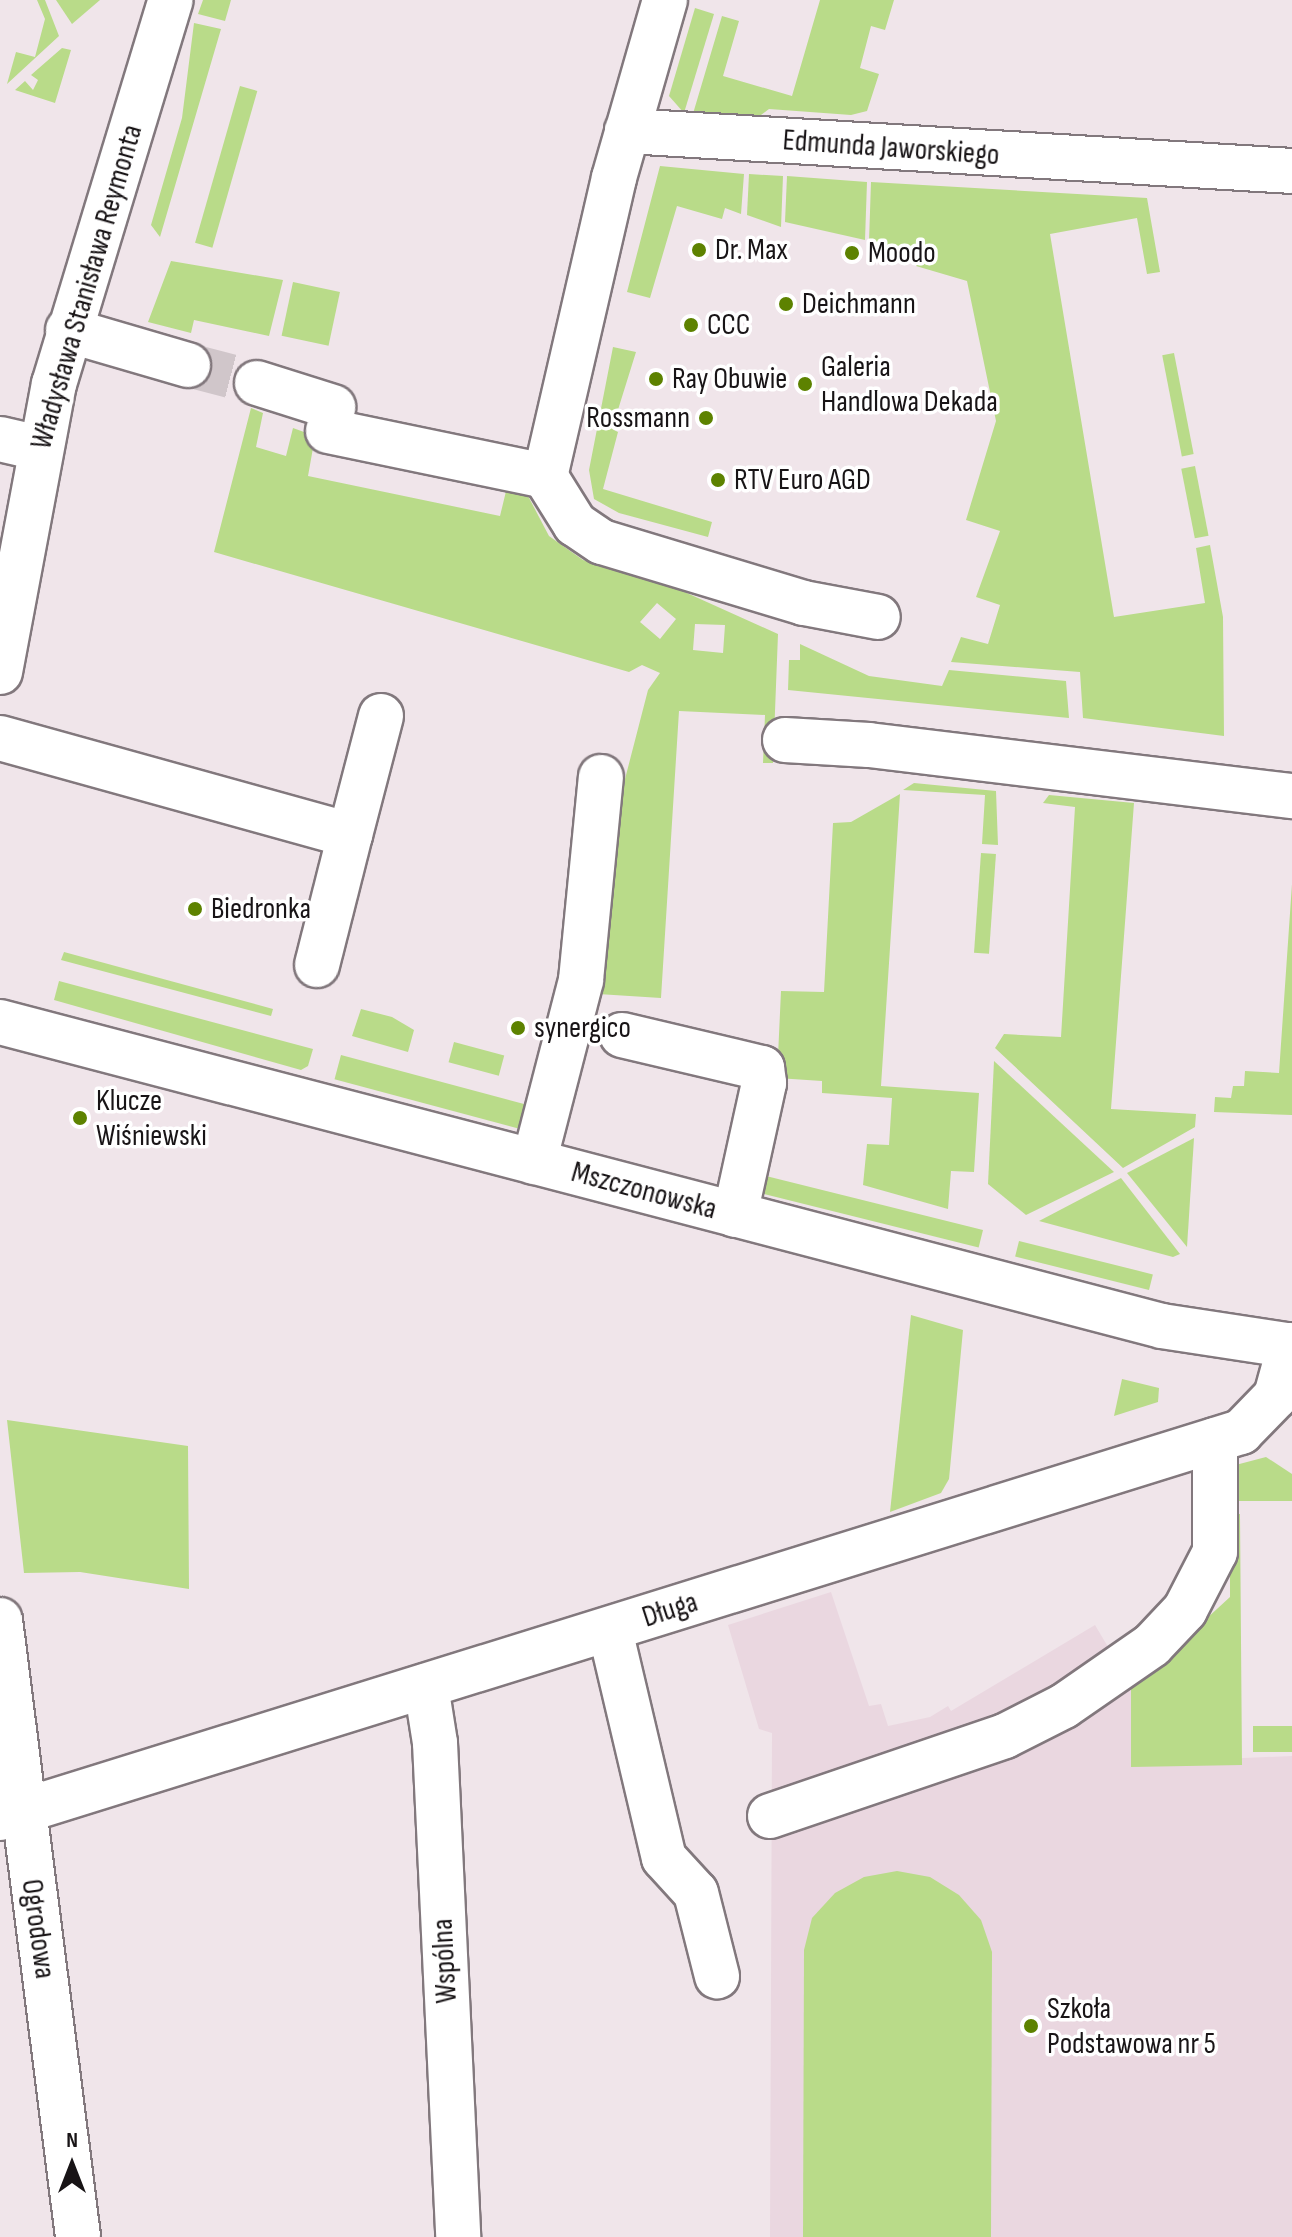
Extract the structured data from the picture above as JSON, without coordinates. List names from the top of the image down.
{
  "streets": {
    "street": [
      "Edmunda Jaworskiego",
      "Władysława Stanisława Reymonta",
      "Mszczonowska",
      "Długa",
      "Ogrodowa",
      "Wspólna"
    ]
  },
  "crossings": [
    ["Mszczonowska", "Długa"],
    ["Długa", "Ogrodowa"],
    ["Długa", "Wspólna"]
  ],
  "places": [
    "Dr. Max",
    "Moodo",
    "Deichmann",
    "CCC",
    "Ray Obuwie",
    "Galeria Handlowa Dekada",
    "Rossmann",
    "RTV Euro AGD",
    "Biedronka",
    "synergico",
    "Klucze Wiśniewski",
    "Szkoła Podstawowa nr 5"
  ],
  "north": "top"
}
